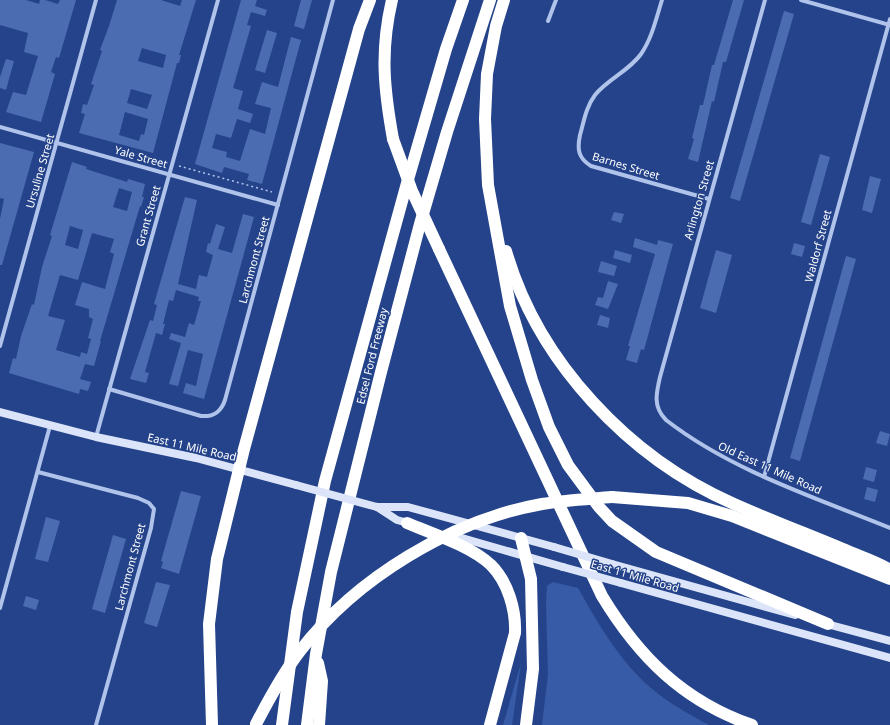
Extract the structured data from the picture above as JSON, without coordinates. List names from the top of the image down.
{
  "streets": {
    "highway": ["Edsel Ford Freeway"],
    "main road": ["East 11 Mile Road"],
    "street": [
      "Yale Street",
      "Barnes Street",
      "Ursuline Street",
      "Arlington Street",
      "Grant Street",
      "Waldorf Street",
      "Larchmont Street",
      "Old East 11 Mile Road"
    ]
  },
  "crossings": [
    ["Yale Street", "Ursuline Street"],
    ["Yale Street", "Grant Street"],
    ["Yale Street", "Larchmont Street"],
    ["Barnes Street", "Arlington Street"],
    ["Arlington Street", "Old East 11 Mile Road"],
    ["Grant Street", "Larchmont Street"],
    ["Grant Street", "East 11 Mile Road"],
    ["Waldorf Street", "Old East 11 Mile Road"]
  ]
}
